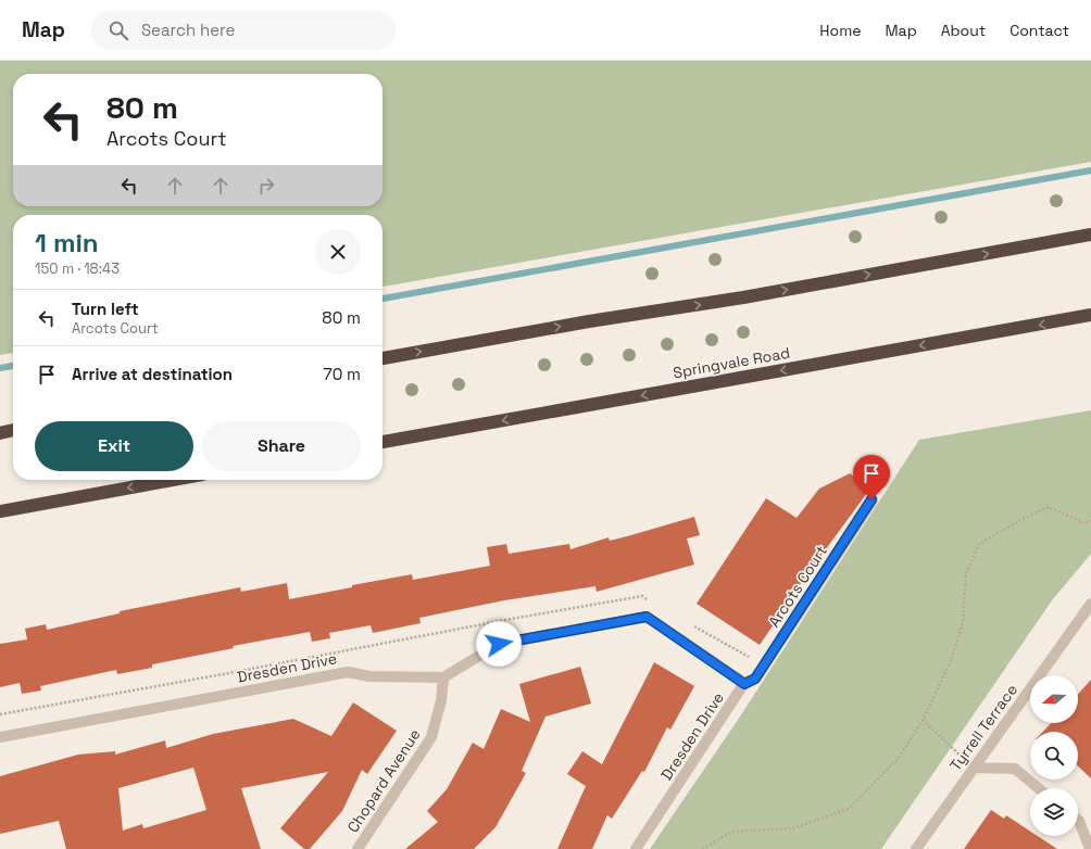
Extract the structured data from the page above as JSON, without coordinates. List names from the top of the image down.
{
  "streets": {
    "highway": ["Springvale Road"],
    "street": [
      "Arcots Court",
      "Dresden Drive",
      "Tyrrell Terrace",
      "Chopard Avenue"
    ]
  },
  "crossings": [
    ["Arcots Court", "Dresden Drive"],
    ["Dresden Drive", "Chopard Avenue"]
  ],
  "north": "left",
  "page": {
    "header": "Map",
    "search": "Search here",
    "nav": [
      "Home",
      "Map",
      "About",
      "Contact"
    ],
    "turn": ["80 m", "Arcots Court"],
    "heading": ["1 min", "150 m · 18:43"],
    "list": [
      {
        "name": "Turn left",
        "note": "Arcots Court",
        "value": "80 m"
      },
      {
        "name": "Arrive at destination",
        "value": "70 m"
      }
    ],
    "buttons": ["Exit", "Share"]
  }
}
